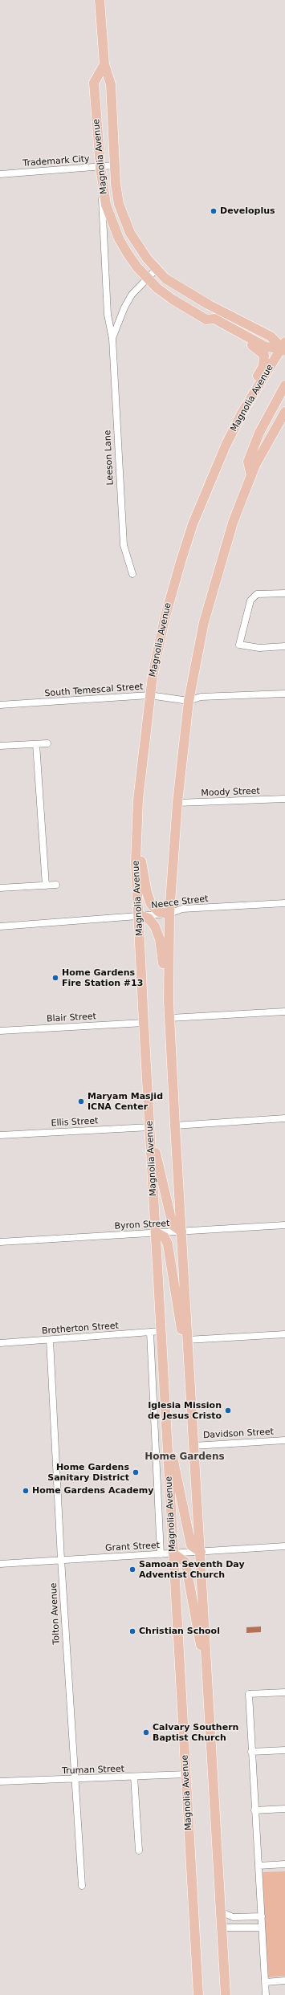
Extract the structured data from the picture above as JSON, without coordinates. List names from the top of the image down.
{
  "streets": {
    "main road": ["Magnolia Avenue"],
    "street": [
      "Trademark City",
      "Leeson Lane",
      "South Temescal Street",
      "Moody Street",
      "Neece Street",
      "Blair Street",
      "Ellis Street",
      "Byron Street",
      "Brotherton Street",
      "Davidson Street",
      "Grant Street",
      "Tolton Avenue",
      "Truman Street"
    ]
  },
  "crossings": [
    ["Magnolia Avenue", "Trademark City"],
    ["Magnolia Avenue", "Leeson Lane"],
    ["Magnolia Avenue", "South Temescal Street"],
    ["Magnolia Avenue", "Neece Street"],
    ["Magnolia Avenue", "Blair Street"],
    ["Magnolia Avenue", "Ellis Street"],
    ["Magnolia Avenue", "Byron Street"],
    ["Magnolia Avenue", "Brotherton Street"],
    ["Magnolia Avenue", "Grant Street"],
    ["Magnolia Avenue", "Truman Street"],
    ["Trademark City", "Leeson Lane"],
    ["Brotherton Street", "Tolton Avenue"],
    ["Grant Street", "Tolton Avenue"],
    ["Tolton Avenue", "Truman Street"]
  ],
  "districts": ["Home Gardens"],
  "places": [
    "Developlus",
    "Home Gardens Fire Station #13",
    "Maryam Masjid ICNA Center",
    "Iglesia Mission de Jesus Cristo",
    "Home Gardens Sanitary District",
    "Home Gardens Academy",
    "Samoan Seventh Day Adventist Church",
    "Christian School",
    "Calvary Southern Baptist Church"
  ]
}
